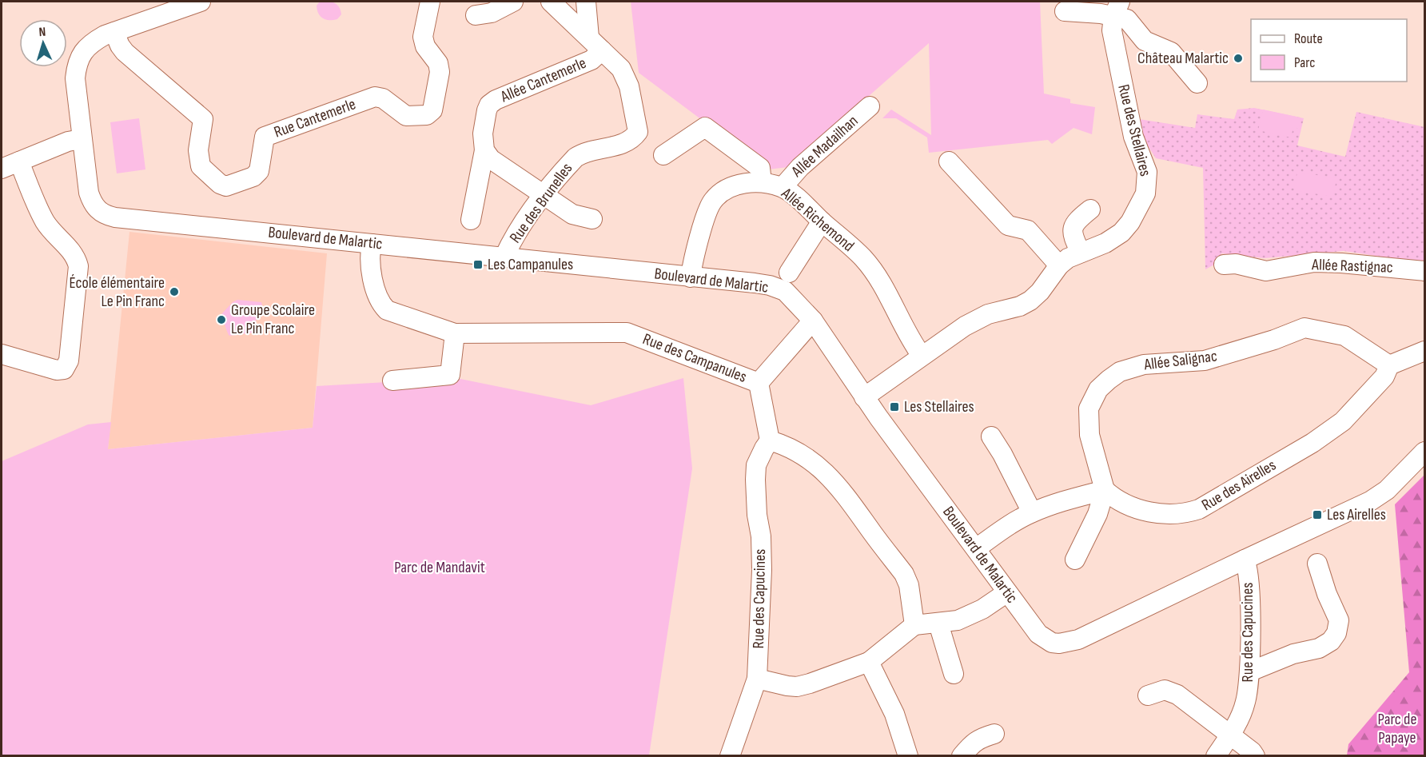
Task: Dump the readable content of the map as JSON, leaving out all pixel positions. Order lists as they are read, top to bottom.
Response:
{
  "streets": {
    "street": [
      "Allée Cantemerle",
      "Rue Cantemerle",
      "Rue des Stellaires",
      "Allée Madailhan",
      "Rue des Brunelles",
      "Allée Richemond",
      "Boulevard de Malartic",
      "Allée Rastignac",
      "Rue des Campanules",
      "Allée Salignac",
      "Rue des Airelles",
      "Rue des Capucines"
    ]
  },
  "crossings": [
    ["Allée Cantemerle", "Rue des Brunelles"],
    ["Rue Cantemerle", "Boulevard de Malartic"],
    ["Rue des Stellaires", "Allée Richemond"],
    ["Rue des Stellaires", "Boulevard de Malartic"],
    ["Allée Madailhan", "Allée Richemond"],
    ["Rue des Brunelles", "Boulevard de Malartic"],
    ["Allée Richemond", "Boulevard de Malartic"],
    ["Boulevard de Malartic", "Rue des Campanules"],
    ["Boulevard de Malartic", "Rue des Capucines"],
    ["Rue des Campanules", "Rue des Capucines"],
    ["Allée Salignac", "Rue des Airelles"]
  ],
  "parks": ["Parc de Mandavit", "Parc de Papaye"],
  "places": {
    "other": ["Château Malartic", "École élémentaire Le Pin Franc", "Groupe Scolaire Le Pin Franc"],
    "transit": ["Les Campanules", "Les Stellaires", "Les Airelles"]
  },
  "legend": ["Route", "Parc"],
  "north": "top"
}
